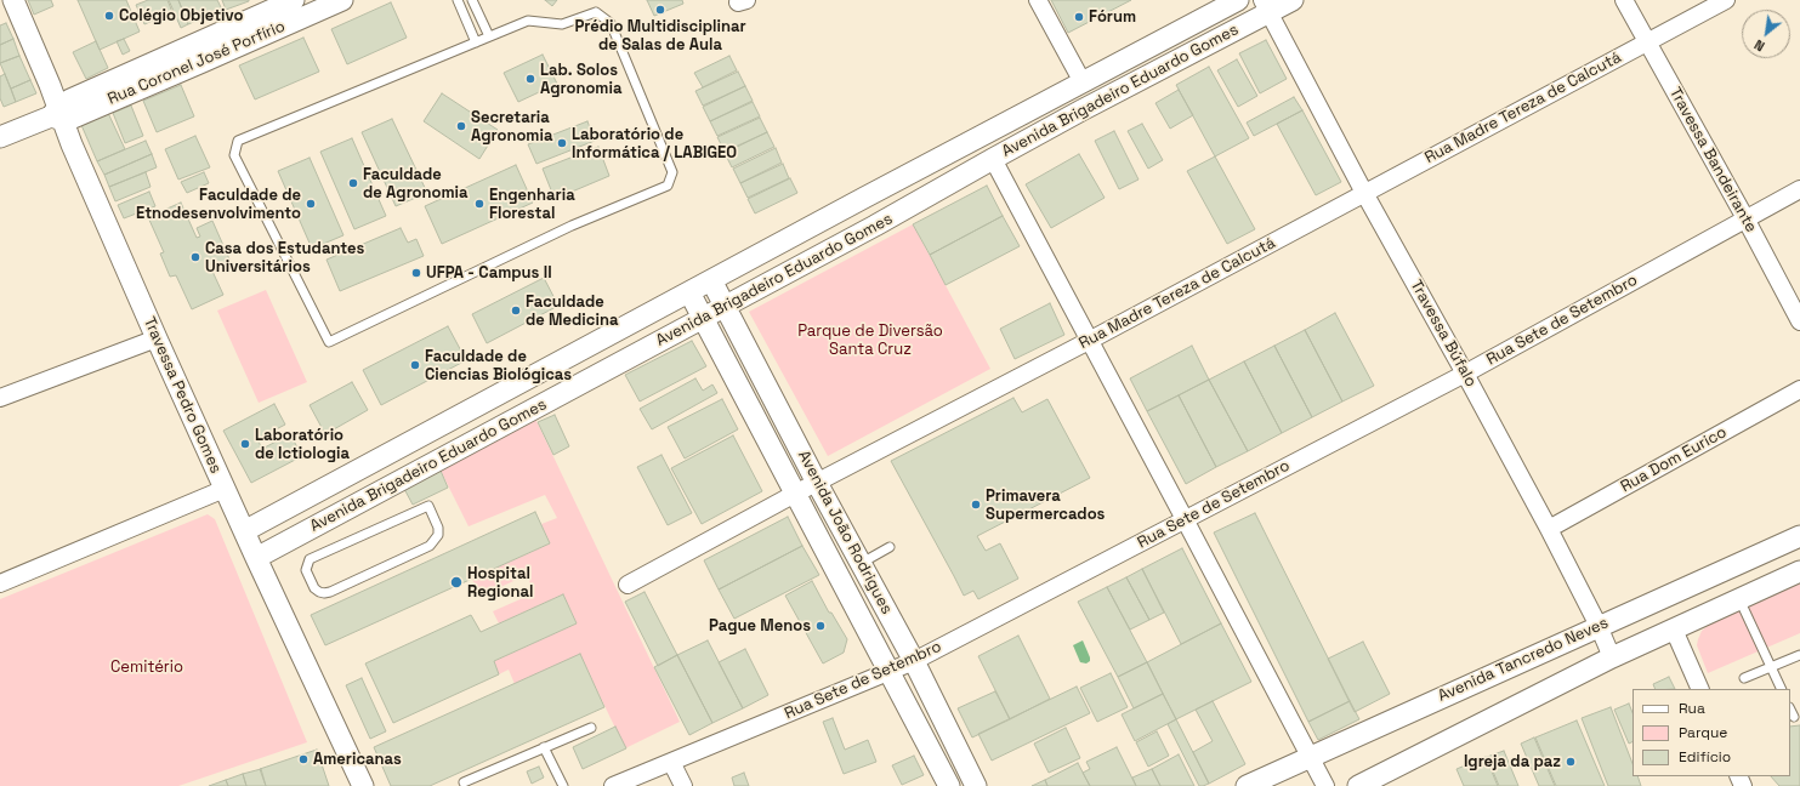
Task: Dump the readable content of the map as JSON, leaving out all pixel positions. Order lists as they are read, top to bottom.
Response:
{
  "streets": {
    "street": [
      "Rua Coronel José Porfírio",
      "Avenida Brigadeiro Eduardo Gomes",
      "Rua Madre Tereza de Calcutá",
      "Travessa Bandeirante",
      "Rua Sete de Setembro",
      "Travessa Búfalo",
      "Travessa Pedro Gomes",
      "Rua Dom Eurico",
      "Avenida João Rodrigues",
      "Avenida Tancredo Neves"
    ]
  },
  "crossings": [
    ["Rua Coronel José Porfírio", "Travessa Pedro Gomes"],
    ["Avenida Brigadeiro Eduardo Gomes", "Travessa Búfalo"],
    ["Avenida Brigadeiro Eduardo Gomes", "Travessa Pedro Gomes"],
    ["Avenida Brigadeiro Eduardo Gomes", "Avenida João Rodrigues"],
    ["Rua Madre Tereza de Calcutá", "Travessa Bandeirante"],
    ["Rua Madre Tereza de Calcutá", "Travessa Búfalo"],
    ["Rua Madre Tereza de Calcutá", "Avenida João Rodrigues"],
    ["Travessa Bandeirante", "Rua Sete de Setembro"],
    ["Rua Sete de Setembro", "Travessa Búfalo"],
    ["Rua Sete de Setembro", "Avenida João Rodrigues"],
    ["Travessa Búfalo", "Rua Dom Eurico"],
    ["Travessa Búfalo", "Avenida Tancredo Neves"]
  ],
  "parks": ["Parque de Diversão Santa Cruz", "Cemitério"],
  "places": [
    "Prédio Multidisciplinar de Salas de Aula",
    "Colégio Objetivo",
    "Fórum",
    "Lab. Solos Agronomia",
    "Secretaria Agronomia",
    "Laboratório de Informática / LABIGEO",
    "Faculdade de Agronomia",
    "Faculdade de Etnodesenvolvimento",
    "Engenharia Florestal",
    "Casa dos Estudantes Universitários",
    "UFPA - Campus II",
    "Faculdade de Medicina",
    "Faculdade de Ciencias Biológicas",
    "Laboratório de Ictiologia",
    "Primavera Supermercados",
    "Hospital Regional",
    "Pague Menos",
    "Americanas",
    "Igreja da paz"
  ],
  "legend": ["Rua", "Parque", "Edifício"],
  "north": "bottom left"
}
